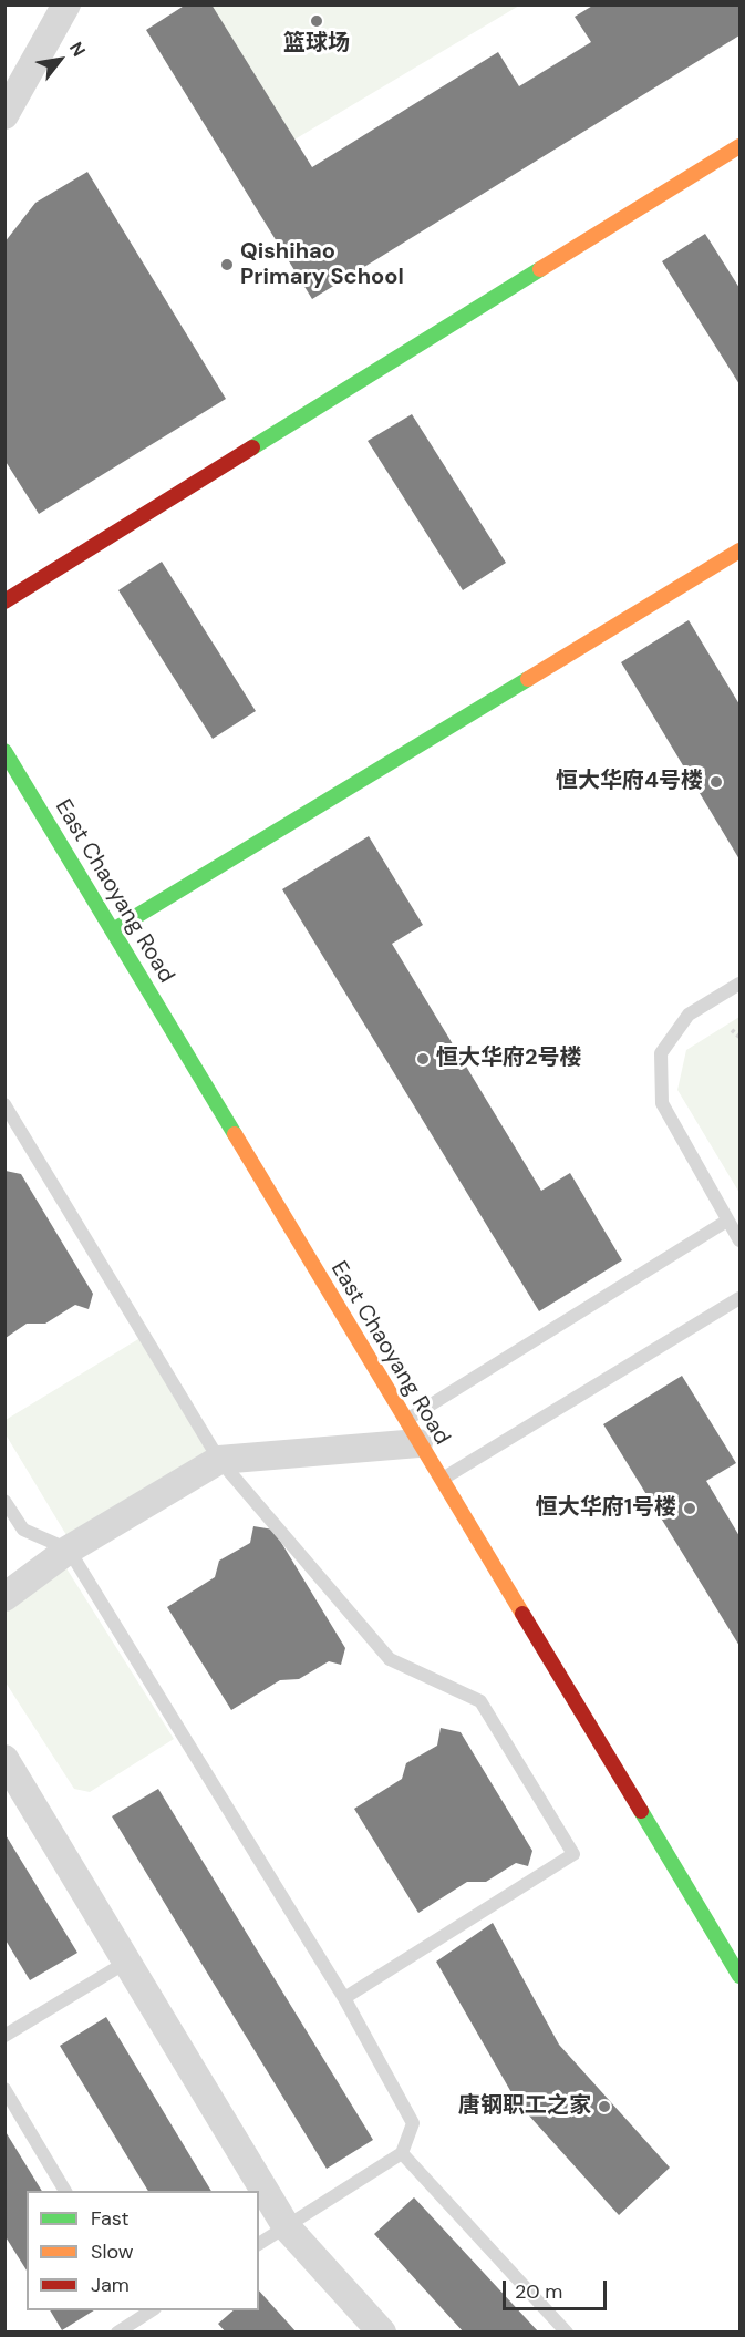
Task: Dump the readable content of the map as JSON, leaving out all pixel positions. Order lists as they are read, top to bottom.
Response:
{
  "streets": {
    "street": ["East Chaoyang Road"]
  },
  "places": [
    "篮球场",
    "Qishihao Primary School",
    "恒大华府4号楼",
    "恒大华府2号楼",
    "恒大华府1号楼",
    "唐钢职工之家"
  ],
  "legend": ["Fast", "Slow", "Jam"],
  "scale_bar": "20 m",
  "north": "top right"
}
